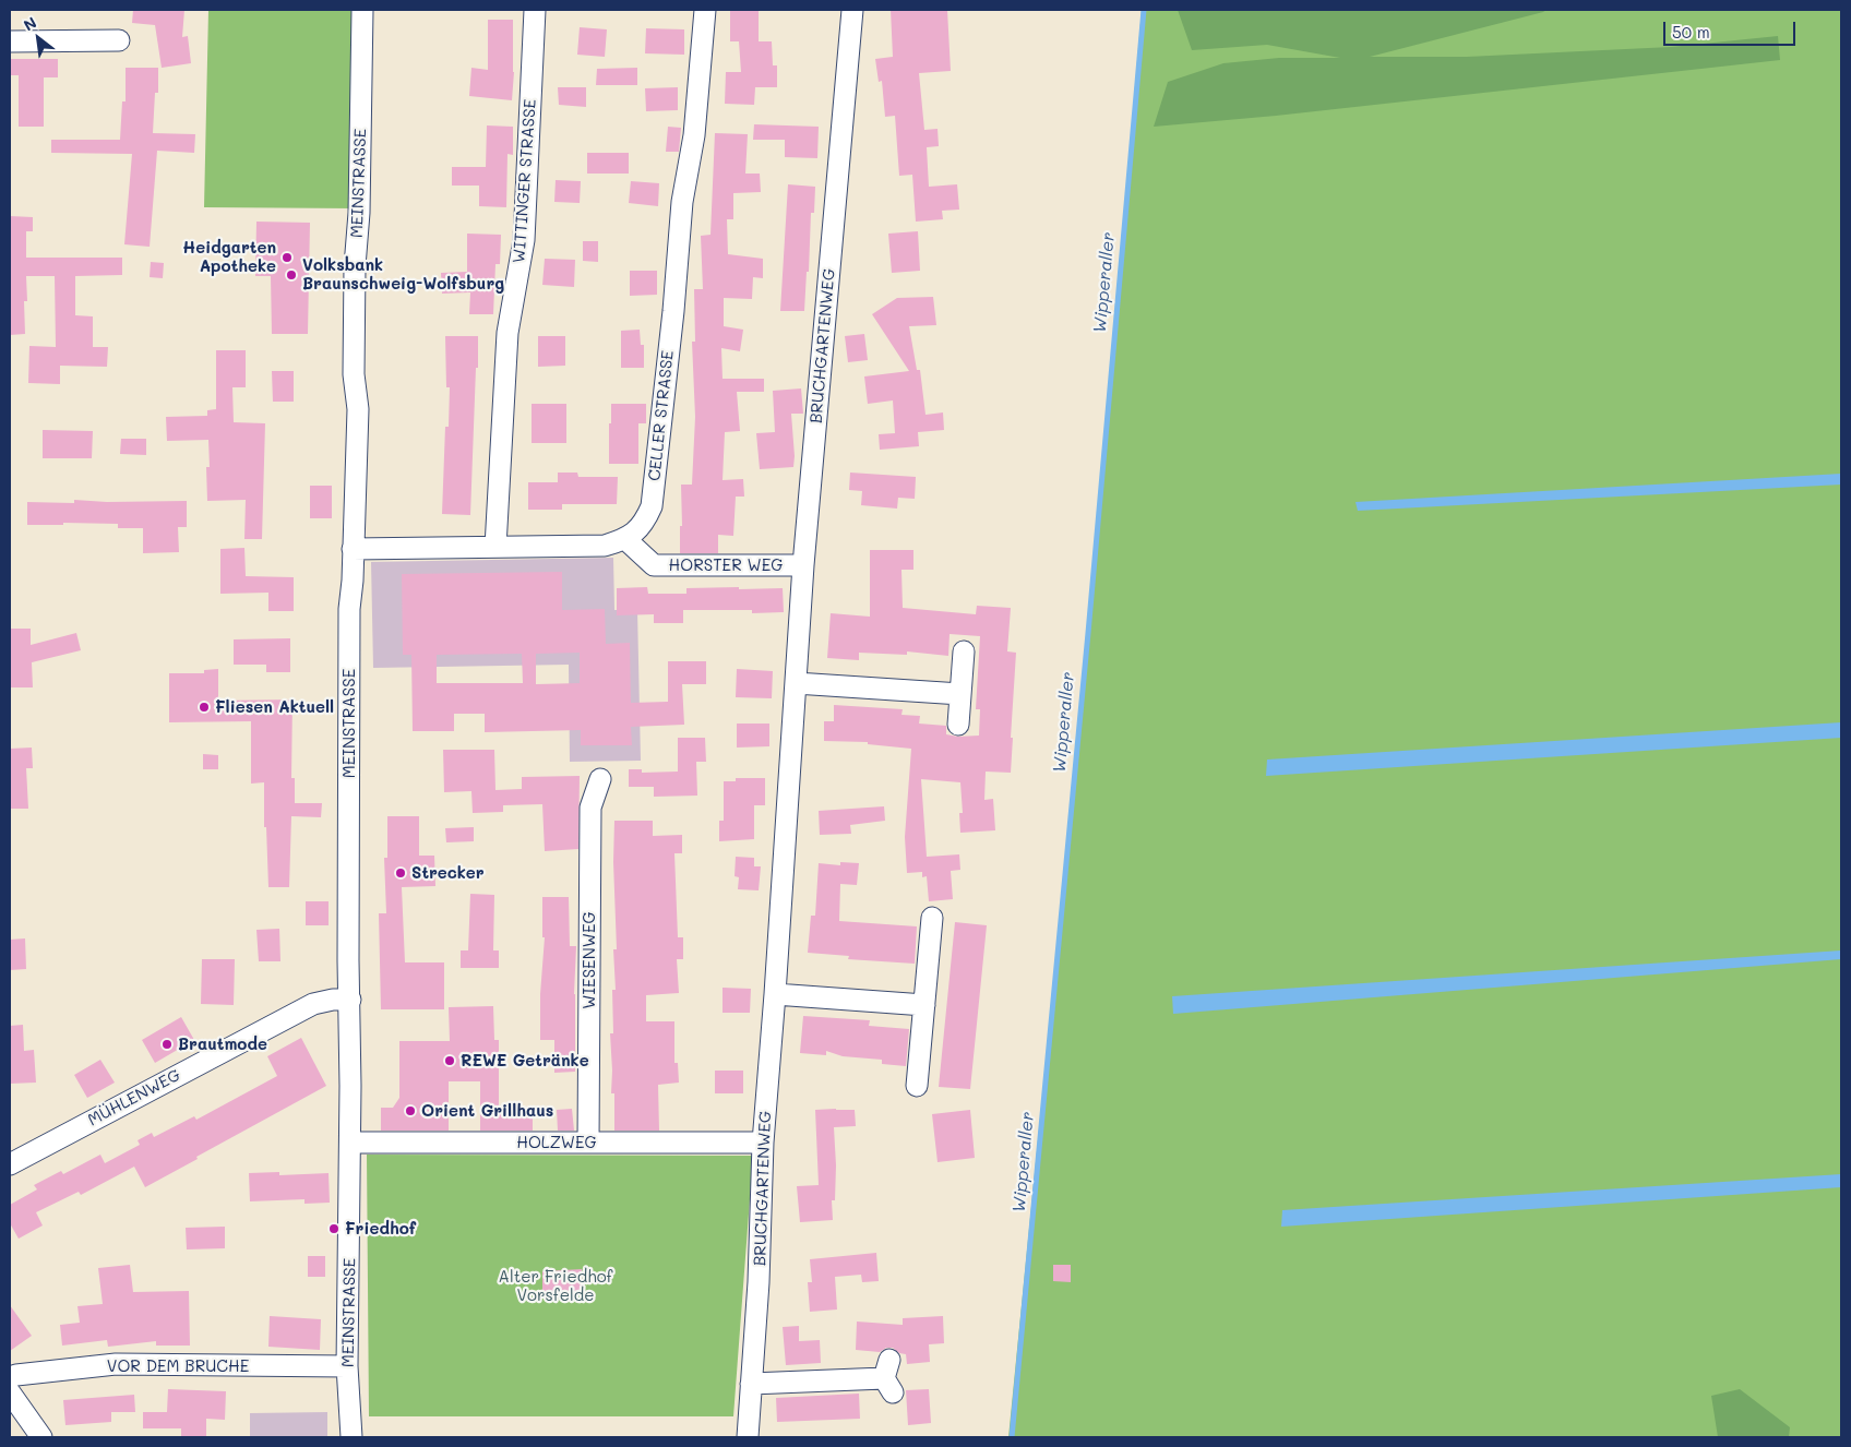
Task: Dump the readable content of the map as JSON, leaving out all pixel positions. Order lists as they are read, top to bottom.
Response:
{
  "streets": {
    "street": [
      "WITTINGER STRASSE",
      "MEINSTRASSE",
      "BRUCHGARTENWEG",
      "CELLER STRASSE",
      "HORSTER WEG",
      "WIESENWEG",
      "MÜHLENWEG",
      "HOLZWEG",
      "VOR DEM BRUCHE"
    ]
  },
  "crossings": [
    ["WITTINGER STRASSE", "CELLER STRASSE"],
    ["MEINSTRASSE", "CELLER STRASSE"],
    ["MEINSTRASSE", "MÜHLENWEG"],
    ["MEINSTRASSE", "HOLZWEG"],
    ["MEINSTRASSE", "VOR DEM BRUCHE"],
    ["BRUCHGARTENWEG", "HORSTER WEG"],
    ["BRUCHGARTENWEG", "HOLZWEG"],
    ["CELLER STRASSE", "HORSTER WEG"],
    ["WIESENWEG", "HOLZWEG"]
  ],
  "water": ["Wipperaller"],
  "parks": ["Alter Friedhof Vorsfelde"],
  "places": [
    "Heidgarten Apotheke",
    "Volksbank Braunschweig-Wolfsburg",
    "Fliesen Aktuell",
    "Strecker",
    "Brautmode",
    "REWE Getränke",
    "Orient Grillhaus",
    "Friedhof"
  ],
  "scale_bar": "50 m",
  "north": "top left"
}
